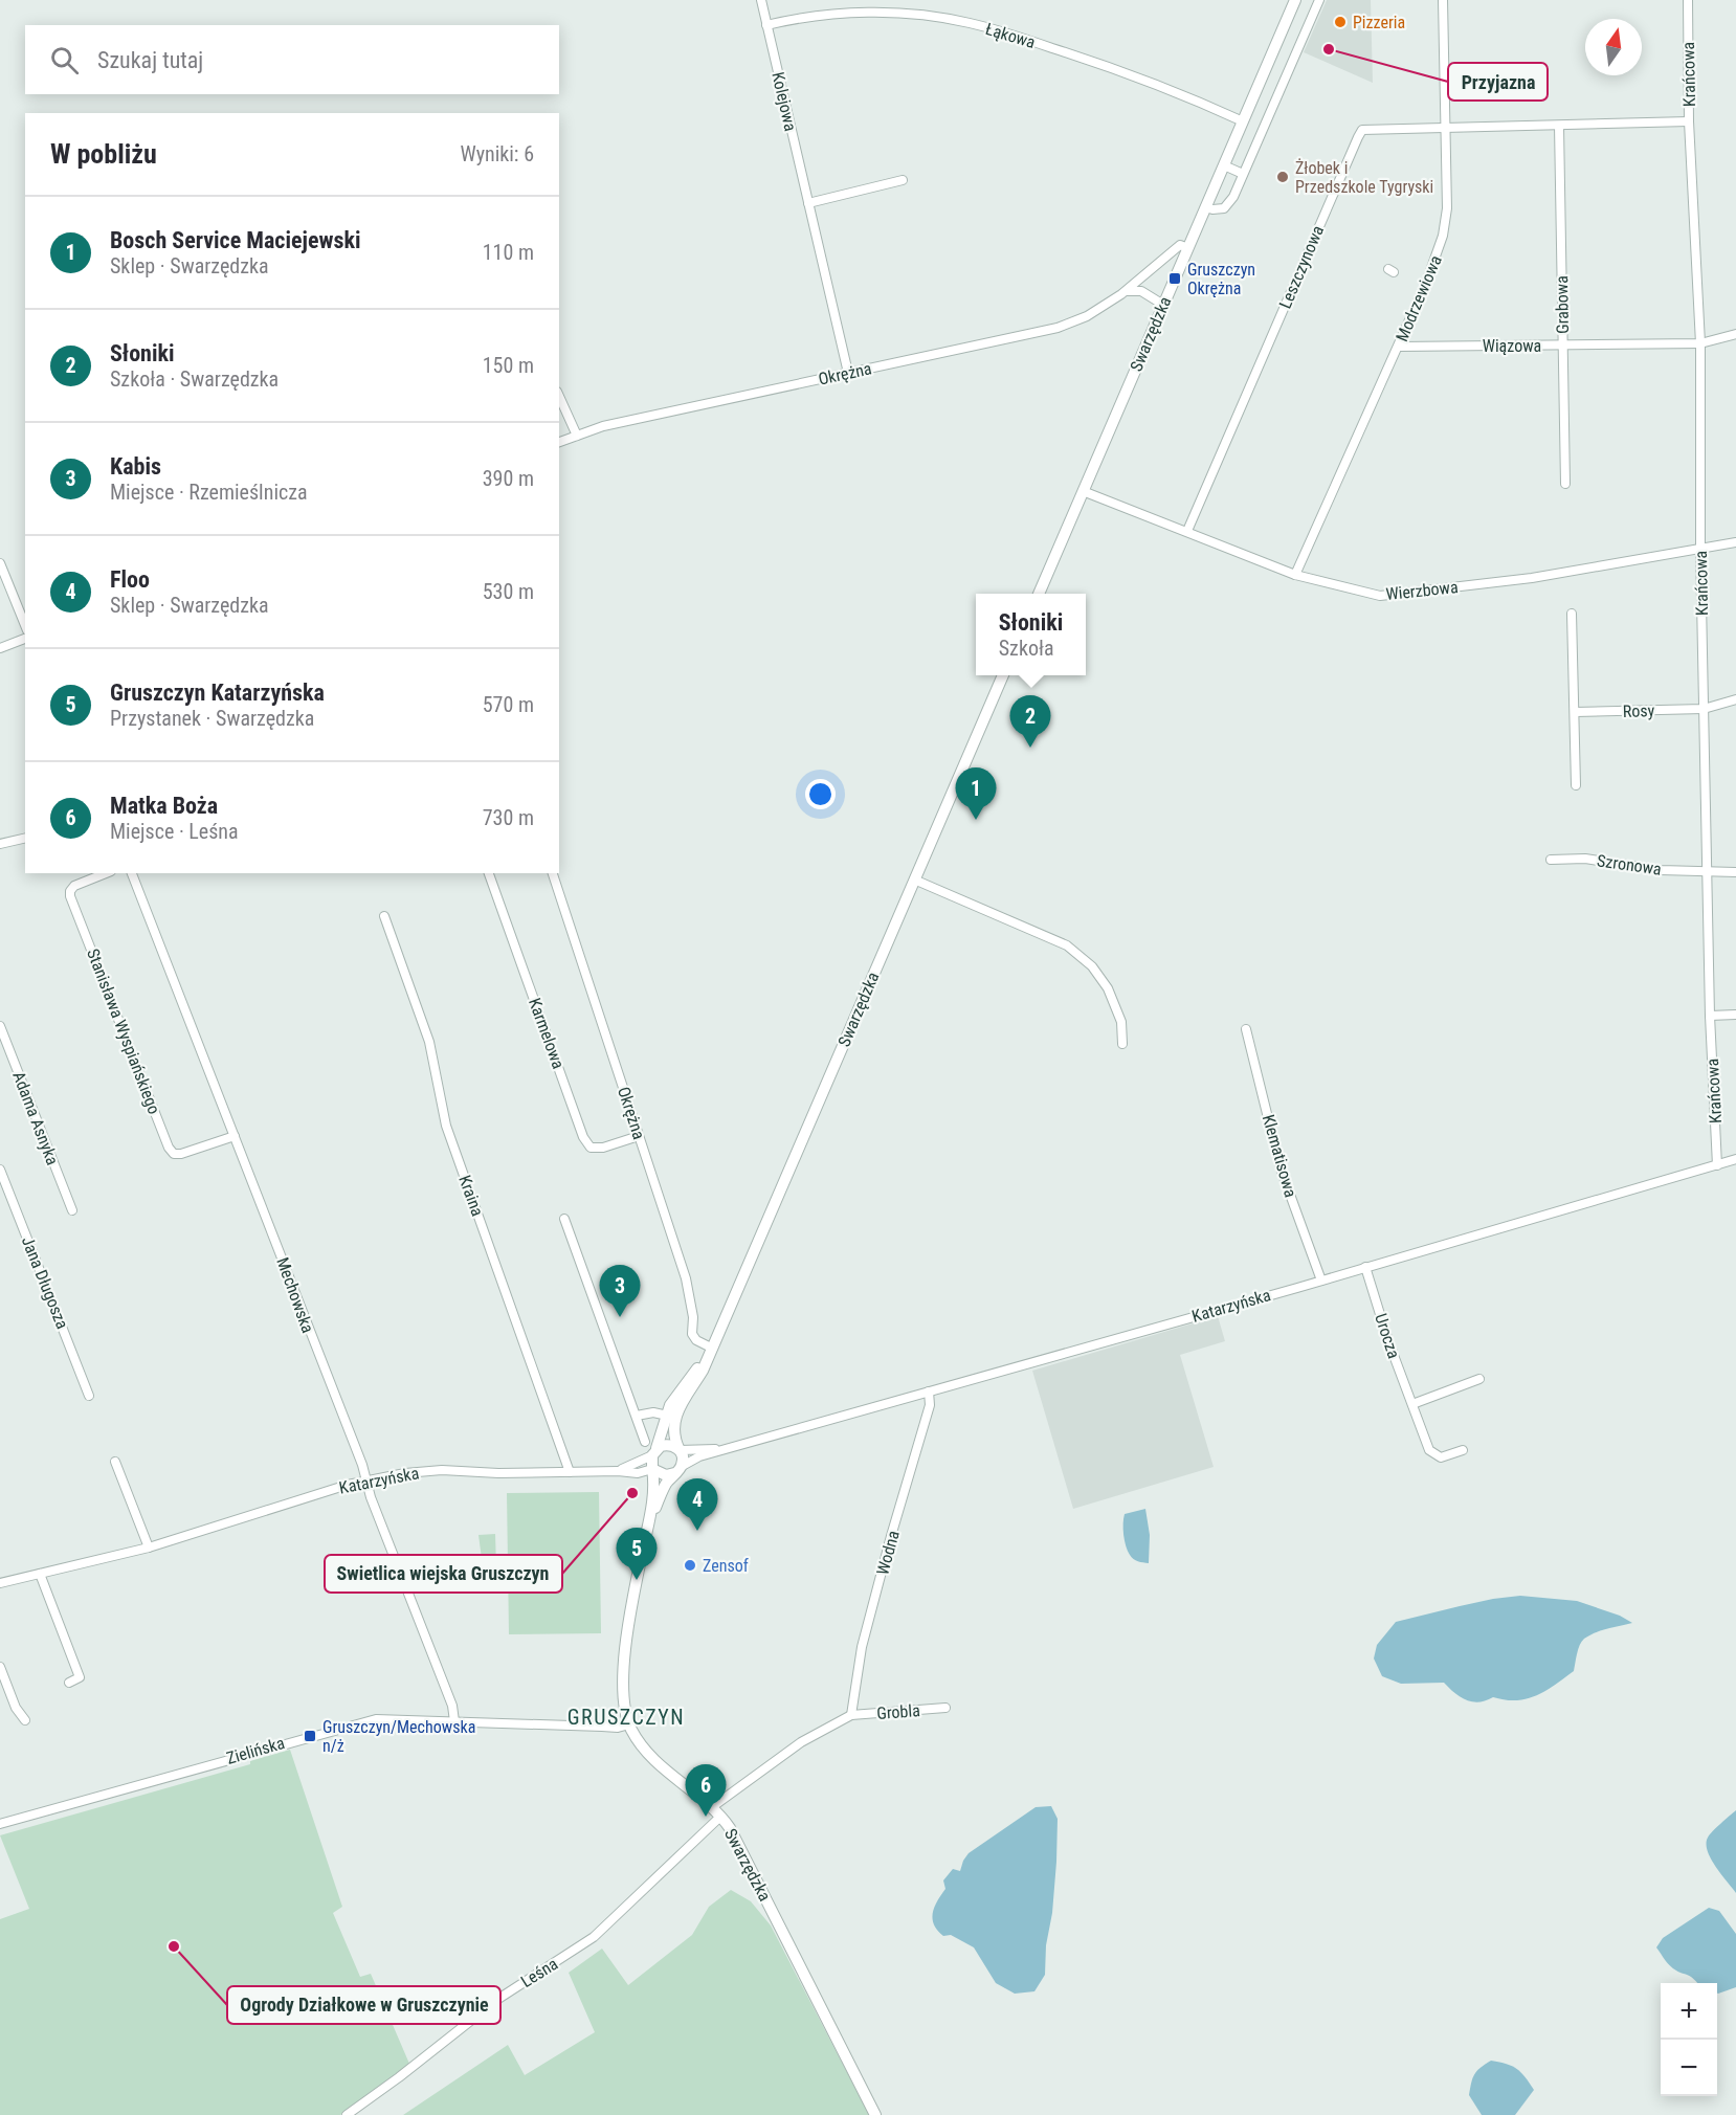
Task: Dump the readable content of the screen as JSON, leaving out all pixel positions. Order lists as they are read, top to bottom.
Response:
{
  "streets": {
    "street": [
      "Łąkowa",
      "Krańcowa",
      "Kolejowa",
      "Leszczynowa",
      "Modrzewiowa",
      "Grabowa",
      "Swarzędzka",
      "Wiązowa",
      "Okrężna",
      "Wierzbowa",
      "Rosy",
      "Szronowa",
      "Stanisława Wyspiańskiego",
      "Karmelowa",
      "Adama Asnyka",
      "Klematisowa",
      "Kraina",
      "Jana Długosza",
      "Mechowska",
      "Katarzyńska",
      "Urocza",
      "Wodna",
      "Grobla",
      "Zielińska",
      "Leśna"
    ]
  },
  "crossings": [
    ["Łąkowa", "Kolejowa"],
    ["Łąkowa", "Swarzędzka"],
    ["Krańcowa", "Leszczynowa"],
    ["Krańcowa", "Wiązowa"],
    ["Krańcowa", "Wierzbowa"],
    ["Krańcowa", "Rosy"],
    ["Krańcowa", "Szronowa"],
    ["Krańcowa", "Katarzyńska"],
    ["Kolejowa", "Okrężna"],
    ["Leszczynowa", "Modrzewiowa"],
    ["Leszczynowa", "Grabowa"],
    ["Leszczynowa", "Wierzbowa"],
    ["Modrzewiowa", "Wiązowa"],
    ["Modrzewiowa", "Wierzbowa"],
    ["Grabowa", "Wiązowa"],
    ["Swarzędzka", "Okrężna"],
    ["Swarzędzka", "Wierzbowa"],
    ["Swarzędzka", "Katarzyńska"],
    ["Swarzędzka", "Zielińska"],
    ["Swarzędzka", "Leśna"],
    ["Okrężna", "Karmelowa"],
    ["Stanisława Wyspiańskiego", "Mechowska"],
    ["Klematisowa", "Katarzyńska"],
    ["Kraina", "Katarzyńska"],
    ["Mechowska", "Katarzyńska"],
    ["Mechowska", "Zielińska"],
    ["Katarzyńska", "Urocza"],
    ["Katarzyńska", "Wodna"],
    ["Wodna", "Grobla"]
  ],
  "districts": ["GRUSZCZYN"],
  "places": {
    "other": [
      "Pizzeria",
      "Przyjazna",
      "Żłobek i Przedszkole Tygryski",
      "Swietlica wiejska Gruszczyn",
      "Zensof",
      "Ogrody Działkowe w Gruszczynie"
    ],
    "transit": ["Gruszczyn Okrężna", "Gruszczyn/Mechowska n/ż"]
  },
  "north": "top",
  "page": {
    "search": "Szukaj tutaj",
    "heading": ["W pobliżu", "Wyniki: 6"],
    "list": [
      {
        "mark": "1",
        "name": "Bosch Service Maciejewski",
        "note": "Sklep · Swarzędzka",
        "value": "110 m"
      },
      {
        "mark": "2",
        "name": "Słoniki",
        "note": "Szkoła · Swarzędzka",
        "value": "150 m"
      },
      {
        "mark": "3",
        "name": "Kabis",
        "note": "Miejsce · Rzemieślnicza",
        "value": "390 m"
      },
      {
        "mark": "4",
        "name": "Floo",
        "note": "Sklep · Swarzędzka",
        "value": "530 m"
      },
      {
        "mark": "5",
        "name": "Gruszczyn Katarzyńska",
        "note": "Przystanek · Swarzędzka",
        "value": "570 m"
      },
      {
        "mark": "6",
        "name": "Matka Boża",
        "note": "Miejsce · Leśna",
        "value": "730 m"
      }
    ],
    "popup": ["Słoniki", "Szkoła"],
    "pins": [
      "2",
      "1",
      "3",
      "4",
      "5",
      "6"
    ],
    "map_buttons": ["+", "−"]
  }
}
